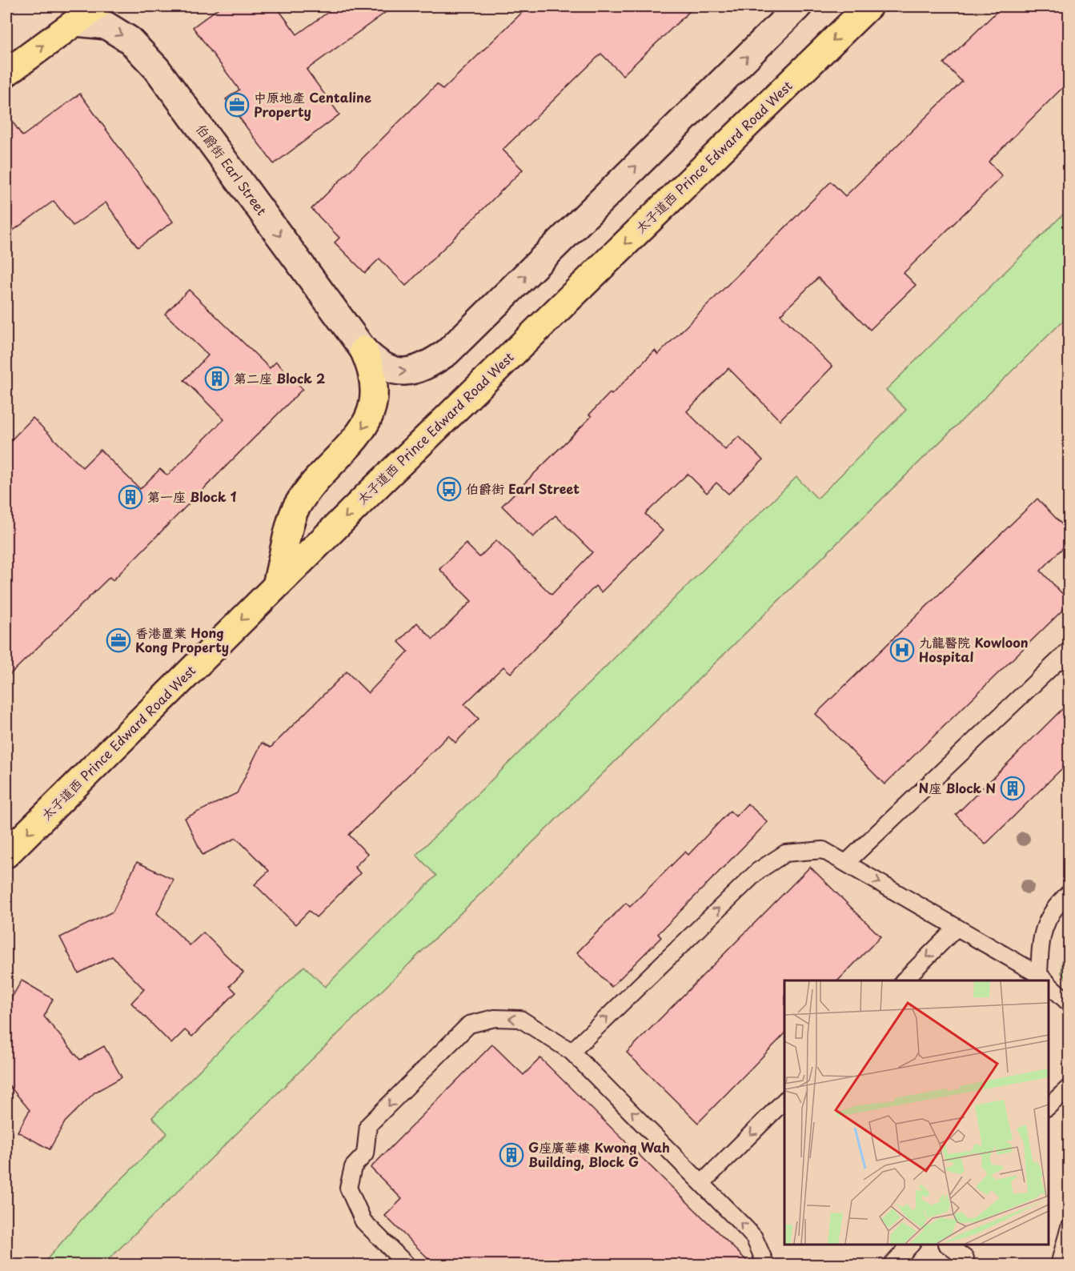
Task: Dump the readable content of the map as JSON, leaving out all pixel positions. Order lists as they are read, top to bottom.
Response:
{
  "streets": {
    "main road": ["太子道西 Prince Edward Road West"],
    "street": ["伯爵街 Earl Street"]
  },
  "one_way": ["太子道西 Prince Edward Road West", "伯爵街 Earl Street"],
  "places": {
    "office": ["中原地產 Centaline Property", "香港置業 Hong Kong Property"],
    "building": [
      "第二座 Block 2",
      "第一座 Block 1",
      "N座 Block N",
      "G座廣華樓 Kwong Wah Building, Block G"
    ],
    "bus stop": ["伯爵街 Earl Street"],
    "hospital": ["九龍醫院 Kowloon Hospital"]
  }
}
